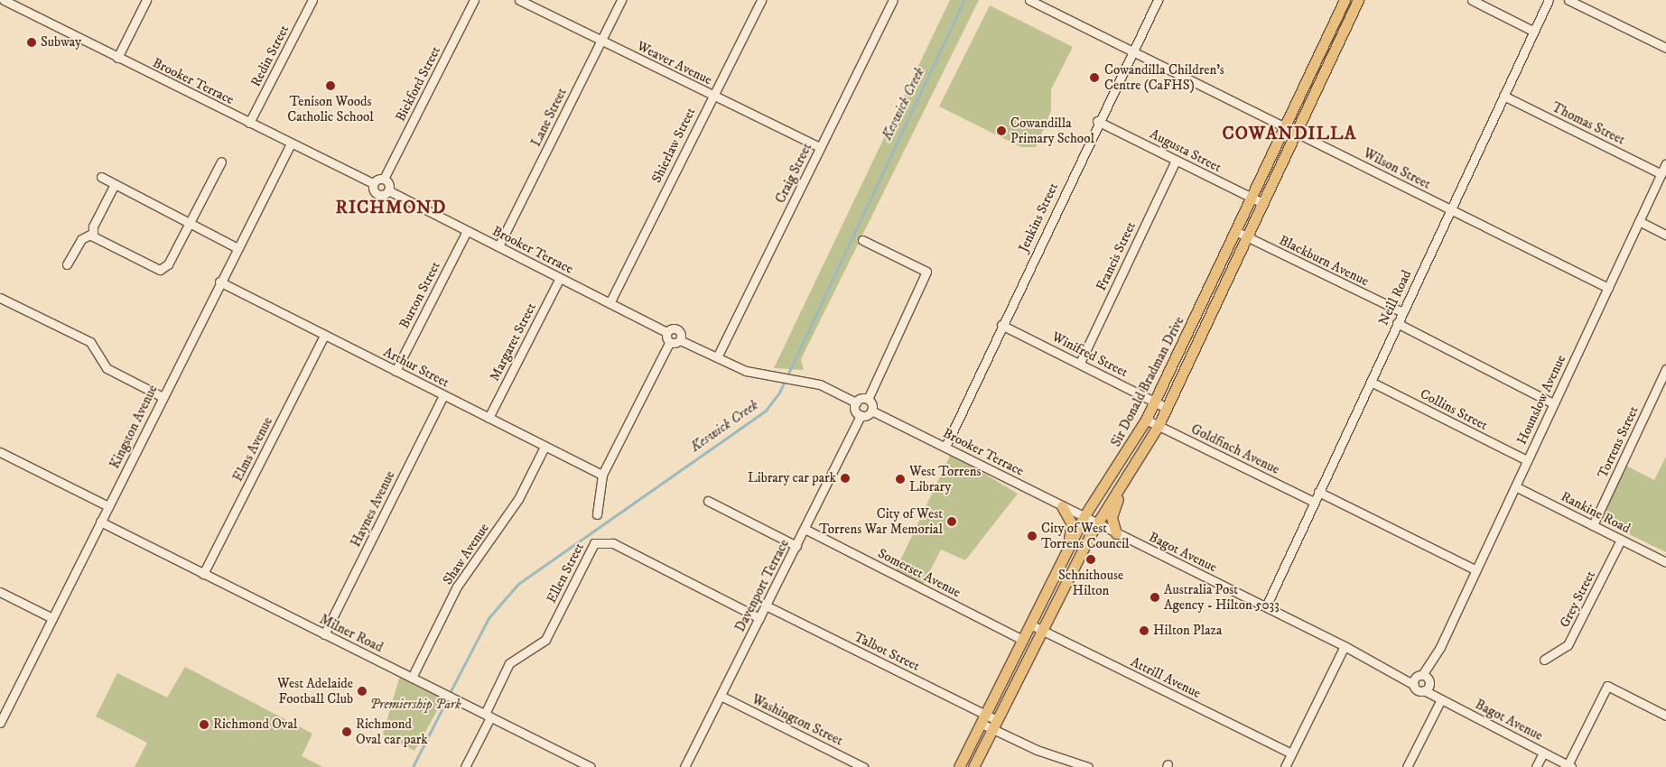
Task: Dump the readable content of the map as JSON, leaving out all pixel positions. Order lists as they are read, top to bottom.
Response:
{
  "streets": {
    "main road": ["Sir Donald Bradman Drive"],
    "street": [
      "Redin Street",
      "Weaver Avenue",
      "Brooker Terrace",
      "Bickford Street",
      "Lane Street",
      "Thomas Street",
      "Shierlaw Street",
      "Augusta Street",
      "Wilson Street",
      "Craig Street",
      "Jenkins Street",
      "Francis Street",
      "Blackburn Avenue",
      "Burton Street",
      "Neill Road",
      "Margaret Street",
      "Winifred Street",
      "Arthur Street",
      "Hounslow Avenue",
      "Collins Street",
      "Kingston Avenue",
      "Torrens Street",
      "Elms Avenue",
      "Goldfinch Avenue",
      "Haynes Avenue",
      "Rankine Road",
      "Bagot Avenue",
      "Shaw Avenue",
      "Ellen Street",
      "Somerset Avenue",
      "Davenport Terrace",
      "Grey Street",
      "Milner Road",
      "Talbot Street",
      "Attrill Avenue",
      "Washington Street"
    ]
  },
  "crossings": [
    ["Redin Street", "Brooker Terrace"],
    ["Weaver Avenue", "Lane Street"],
    ["Weaver Avenue", "Shierlaw Street"],
    ["Weaver Avenue", "Craig Street"],
    ["Brooker Terrace", "Lane Street"],
    ["Brooker Terrace", "Shierlaw Street"],
    ["Brooker Terrace", "Jenkins Street"],
    ["Brooker Terrace", "Burton Street"],
    ["Brooker Terrace", "Margaret Street"],
    ["Brooker Terrace", "Sir Donald Bradman Drive"],
    ["Brooker Terrace", "Kingston Avenue"],
    ["Brooker Terrace", "Bagot Avenue"],
    ["Thomas Street", "Neill Road"],
    ["Thomas Street", "Hounslow Avenue"],
    ["Augusta Street", "Jenkins Street"],
    ["Augusta Street", "Francis Street"],
    ["Augusta Street", "Sir Donald Bradman Drive"],
    ["Wilson Street", "Jenkins Street"],
    ["Wilson Street", "Neill Road"],
    ["Wilson Street", "Sir Donald Bradman Drive"],
    ["Wilson Street", "Hounslow Avenue"],
    ["Jenkins Street", "Winifred Street"],
    ["Francis Street", "Winifred Street"],
    ["Blackburn Avenue", "Neill Road"],
    ["Blackburn Avenue", "Sir Donald Bradman Drive"],
    ["Burton Street", "Arthur Street"],
    ["Neill Road", "Collins Street"],
    ["Neill Road", "Goldfinch Avenue"],
    ["Neill Road", "Bagot Avenue"],
    ["Margaret Street", "Arthur Street"],
    ["Winifred Street", "Sir Donald Bradman Drive"],
    ["Arthur Street", "Kingston Avenue"],
    ["Arthur Street", "Elms Avenue"],
    ["Arthur Street", "Haynes Avenue"],
    ["Arthur Street", "Shaw Avenue"],
    ["Sir Donald Bradman Drive", "Goldfinch Avenue"],
    ["Sir Donald Bradman Drive", "Bagot Avenue"],
    ["Sir Donald Bradman Drive", "Somerset Avenue"],
    ["Sir Donald Bradman Drive", "Talbot Street"],
    ["Sir Donald Bradman Drive", "Attrill Avenue"],
    ["Hounslow Avenue", "Collins Street"],
    ["Hounslow Avenue", "Rankine Road"],
    ["Hounslow Avenue", "Bagot Avenue"],
    ["Kingston Avenue", "Milner Road"],
    ["Torrens Street", "Rankine Road"],
    ["Elms Avenue", "Milner Road"],
    ["Haynes Avenue", "Milner Road"],
    ["Rankine Road", "Grey Street"],
    ["Shaw Avenue", "Milner Road"],
    ["Ellen Street", "Davenport Terrace"],
    ["Ellen Street", "Milner Road"],
    ["Somerset Avenue", "Davenport Terrace"],
    ["Davenport Terrace", "Talbot Street"],
    ["Davenport Terrace", "Washington Street"]
  ],
  "districts": ["COWANDILLA", "RICHMOND"],
  "water": ["Keswick Creek"],
  "parks": ["Premiership Park"],
  "places": [
    "Subway",
    "Cowandilla Children’s Centre (CaFHS)",
    "Tenison Woods Catholic School",
    "Cowandilla Primary School",
    "Library car park",
    "West Torrens Library",
    "City of West Torrens War Memorial",
    "City of West Torrens Council",
    "Schnithouse Hilton",
    "Australia Post Agency - Hilton 5033",
    "Hilton Plaza",
    "West Adelaide Football Club",
    "Richmond Oval",
    "Richmond Oval car park"
  ]
}
